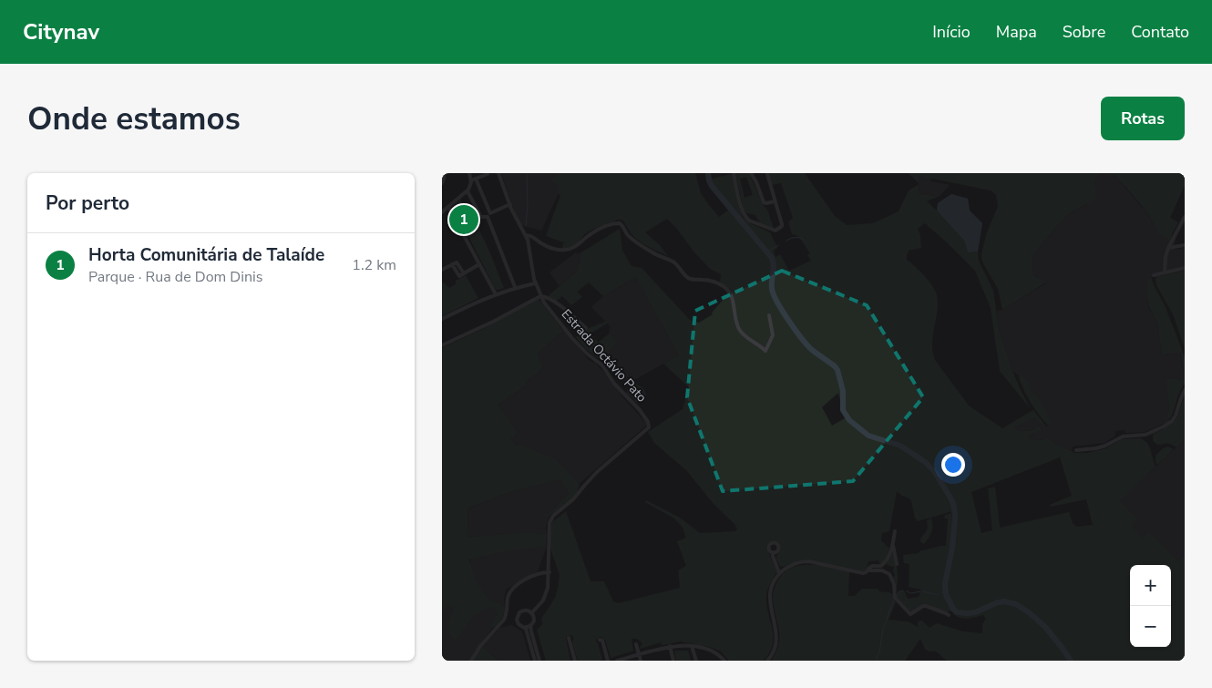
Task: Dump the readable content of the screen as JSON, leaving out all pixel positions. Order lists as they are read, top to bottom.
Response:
{
  "streets": {
    "street": ["Estrada Octávio Pato"]
  },
  "page": {
    "header": "Citynav",
    "nav": [
      "Início",
      "Mapa",
      "Sobre",
      "Contato"
    ],
    "buttons": "Rotas",
    "title": "Onde estamos",
    "heading": "Por perto",
    "pins": "1",
    "list": [
      {
        "mark": "1",
        "name": "Horta Comunitária de Talaíde",
        "note": "Parque · Rua de Dom Dinis",
        "value": "1.2 km"
      }
    ],
    "map_buttons": ["+", "−"]
  }
}
